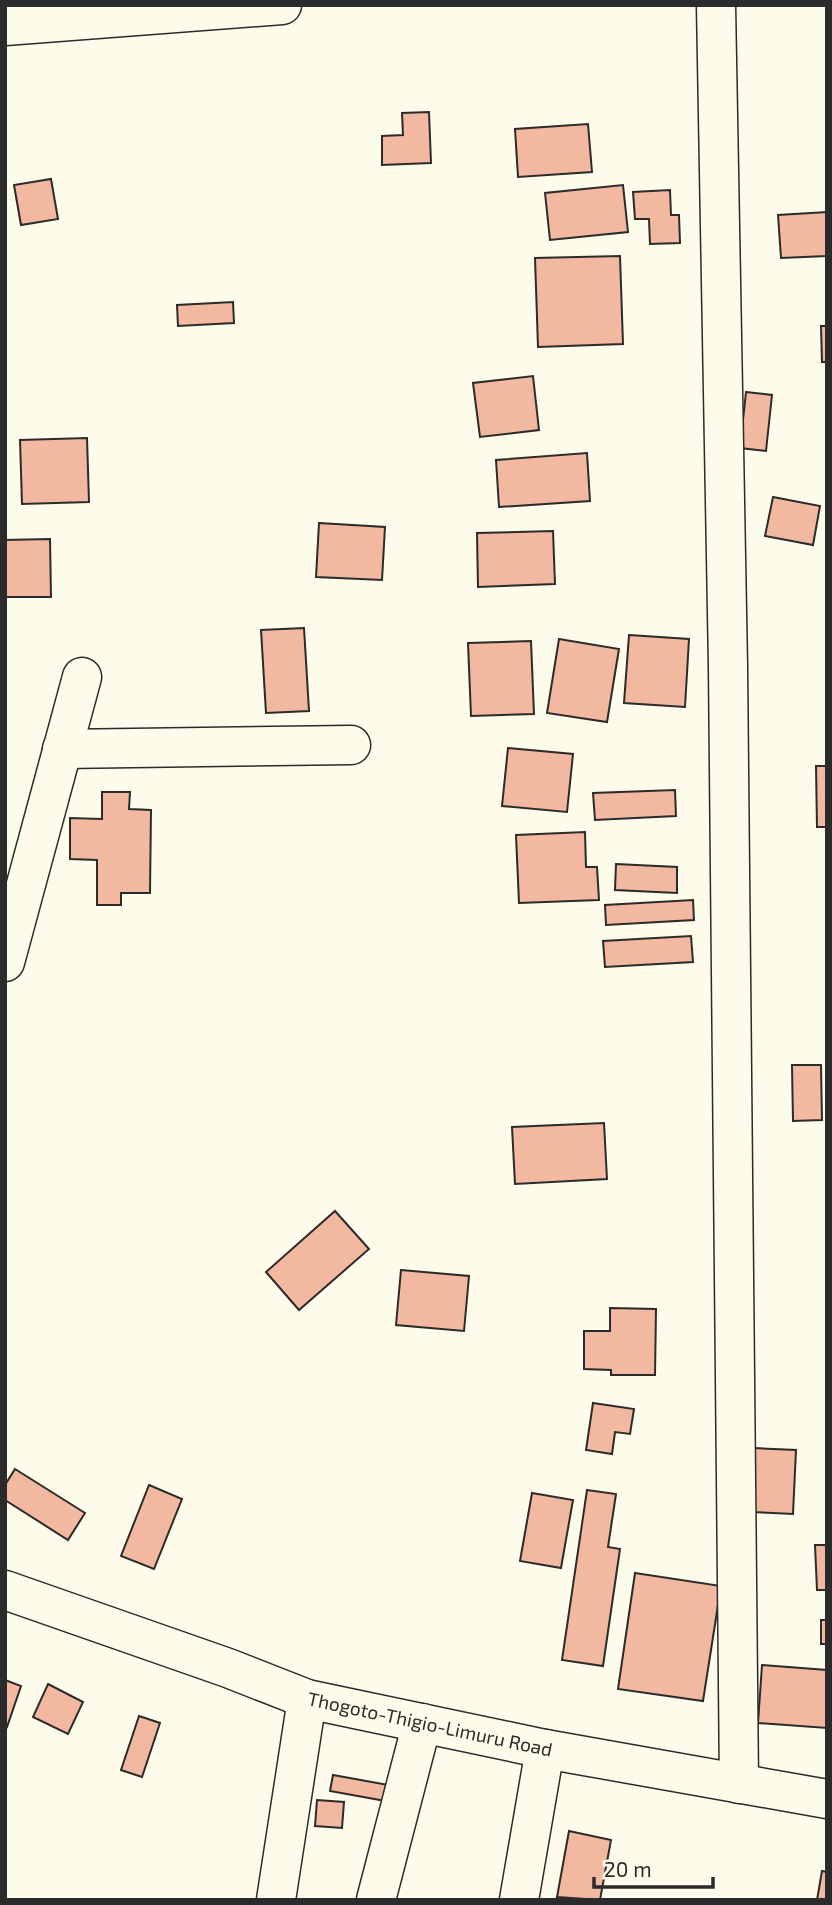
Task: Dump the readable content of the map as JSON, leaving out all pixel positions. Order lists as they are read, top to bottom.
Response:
{
  "streets": {
    "main road": ["Thogoto-Thigio-Limuru Road"]
  },
  "scale_bar": "20 m"
}
